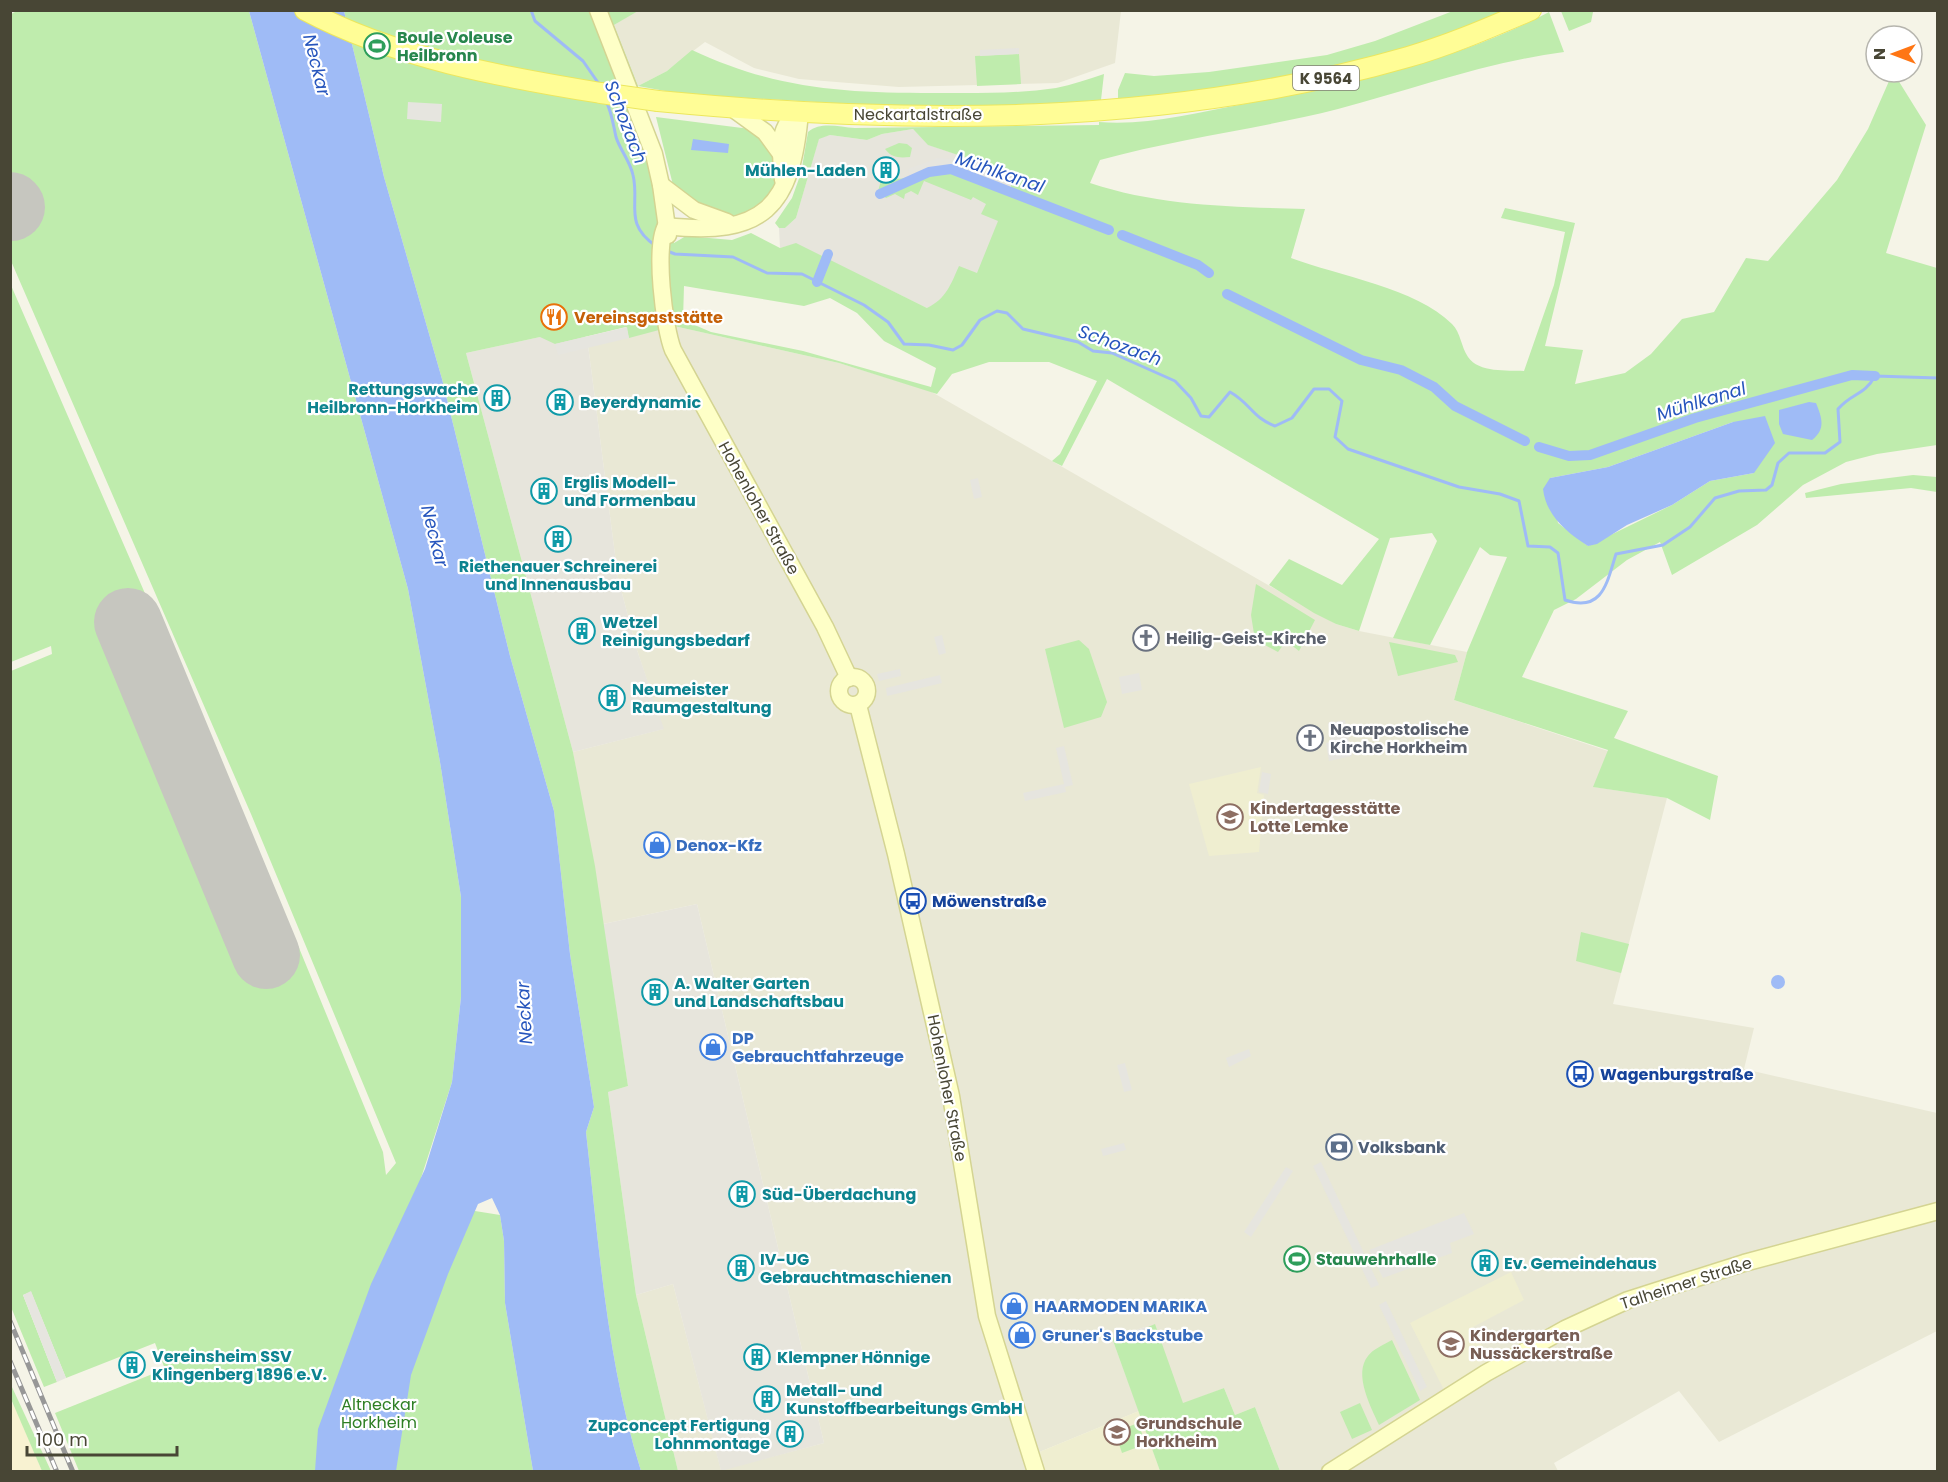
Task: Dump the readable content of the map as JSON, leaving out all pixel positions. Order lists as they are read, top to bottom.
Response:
{
  "streets": {
    "main road": ["K 9564", "Neckartalstraße"],
    "street": ["Hohenloher Straße", "Talheimer Straße"]
  },
  "water": ["Neckar", "Schozach", "Mühlkanal"],
  "parks": ["Altneckar Horkheim"],
  "places": {
    "sports": ["Boule Voleuse Heilbronn", "Stauwehrhalle"],
    "building": [
      "Mühlen-Laden",
      "Rettungswache Heilbronn-Horkheim",
      "Beyerdynamic",
      "Erglis Modell- und Formenbau",
      "Riethenauer Schreinerei und Innenausbau",
      "Wetzel Reinigungsbedarf",
      "Neumeister Raumgestaltung",
      "A. Walter Garten und Landschaftsbau",
      "Süd-Überdachung",
      "Ev. Gemeindehaus",
      "IV-UG Gebrauchtmaschienen",
      "Klempner Hönnige",
      "Vereinsheim SSV Klingenberg 1896 e.V.",
      "Metall- und Kunstoffbearbeitungs GmbH",
      "Zupconcept Fertigung Lohnmontage"
    ],
    "restaurant": ["Vereinsgaststätte"],
    "church": ["Heilig-Geist-Kirche", "Neuapostolische Kirche Horkheim"],
    "school or university": ["Kindertagesstätte Lotte Lemke", "Kindergarten Nussäckerstraße", "Grundschule Horkheim"],
    "shop": [
      "Denox-Kfz",
      "DP Gebrauchtfahrzeuge",
      "HAARMODEN MARIKA",
      "Gruner's Backstube"
    ],
    "bus stop": ["Möwenstraße", "Wagenburgstraße"],
    "bank": ["Volksbank"]
  },
  "scale_bar": "100 m",
  "north": "left"
}
